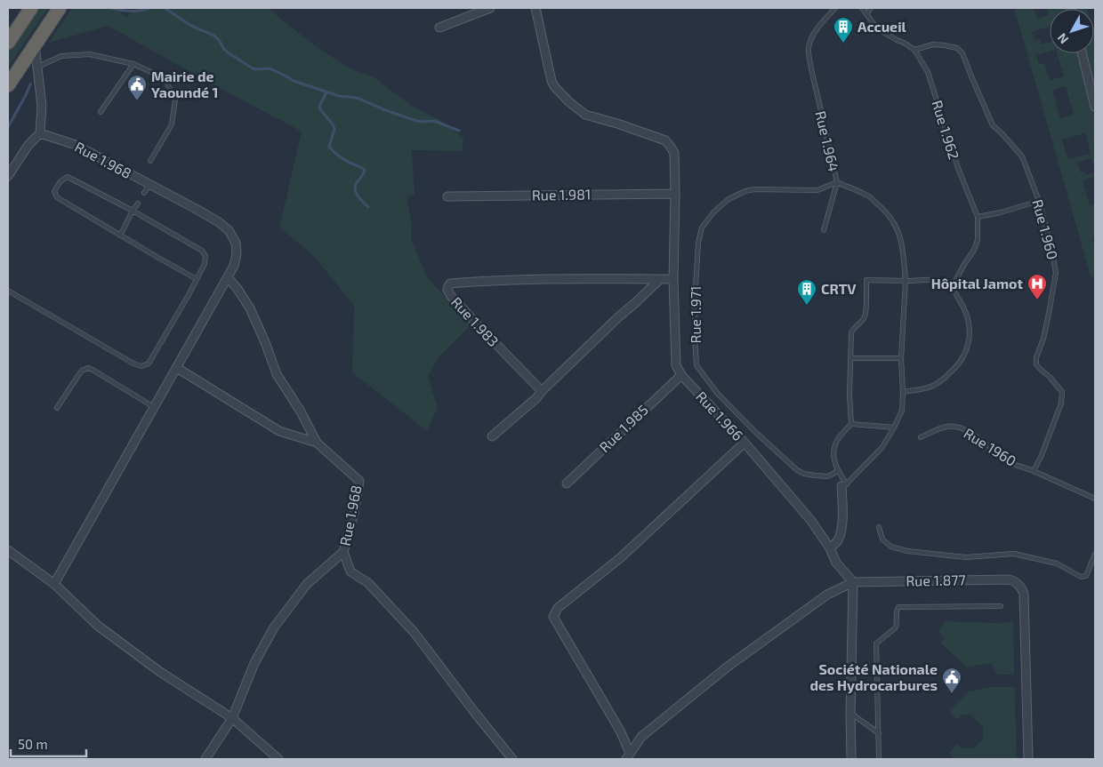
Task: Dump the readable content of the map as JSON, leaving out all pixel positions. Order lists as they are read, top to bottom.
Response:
{
  "streets": {
    "street": [
      "Rue 1.968",
      "Rue 1.981",
      "Rue 1.983",
      "Rue 1.966",
      "Rue 1.985",
      "Rue 1.877"
    ],
    "lane": [
      "Rue 1.962",
      "Rue 1.964",
      "Rue 1.960",
      "Rue 1.971",
      "Rue 1960"
    ]
  },
  "crossings": [
    ["Rue 1.962", "Rue 1.960"],
    ["Rue 1.964", "Rue 1.971"],
    ["Rue 1.981", "Rue 1.966"],
    ["Rue 1.960", "Rue 1960"],
    ["Rue 1.983", "Rue 1.966"],
    ["Rue 1.966", "Rue 1.985"],
    ["Rue 1.966", "Rue 1.877"]
  ],
  "places": {
    "building": ["Accueil", "CRTV"],
    "public building": ["Mairie de Yaoundé 1", "Société Nationale des Hydrocarbures"],
    "hospital": ["Hôpital Jamot"]
  },
  "scale_bar": "50 m",
  "north": "bottom left"
}
